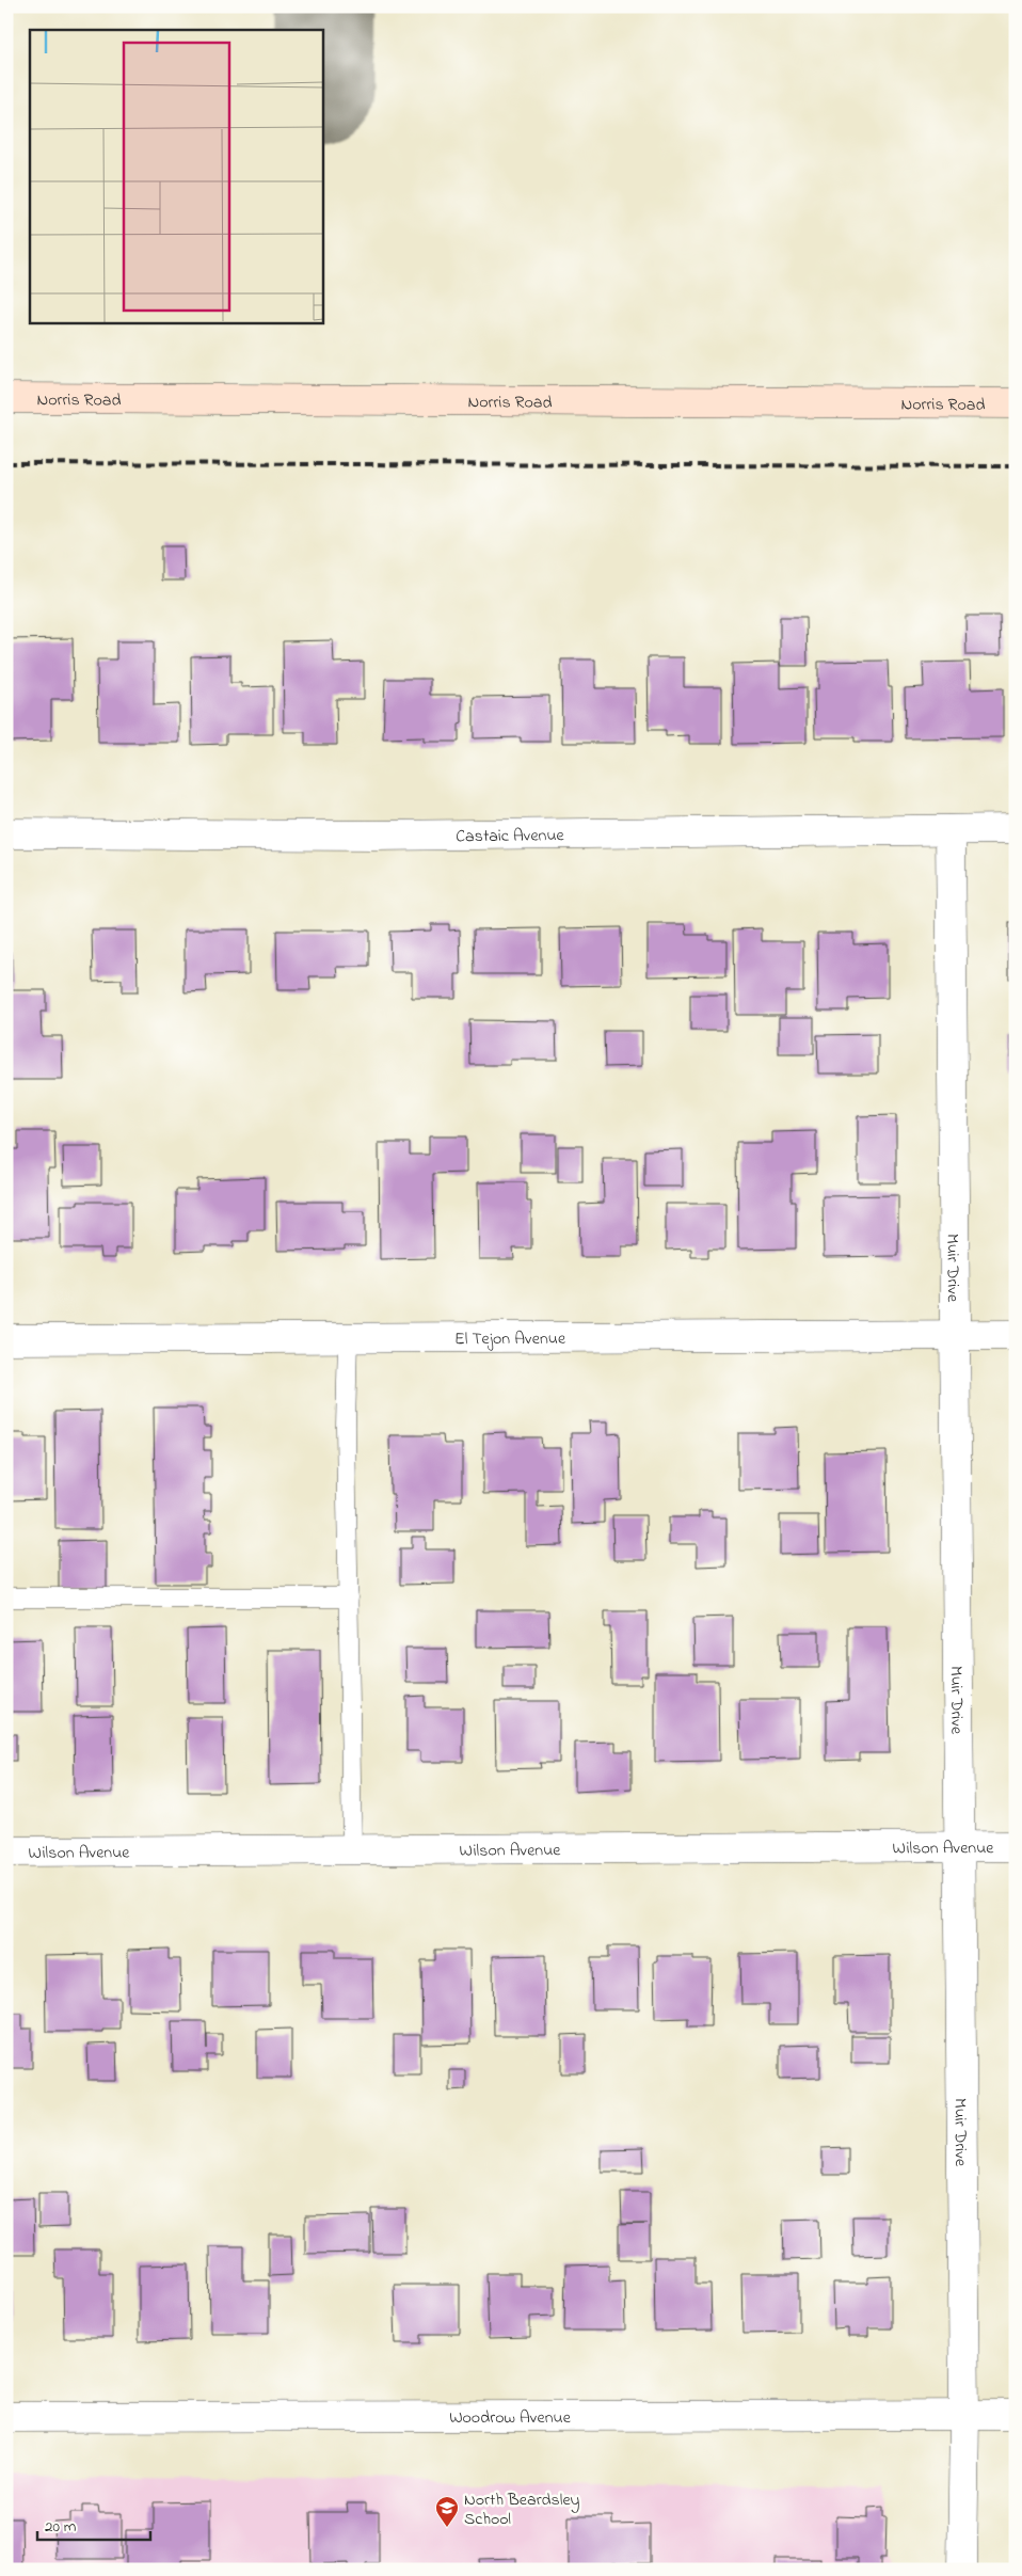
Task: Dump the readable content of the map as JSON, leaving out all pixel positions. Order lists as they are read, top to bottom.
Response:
{
  "streets": {
    "street": [
      "Norris Road",
      "Castaic Avenue",
      "Muir Drive",
      "El Tejon Avenue",
      "Wilson Avenue",
      "Woodrow Avenue"
    ]
  },
  "crossings": [
    ["Castaic Avenue", "Muir Drive"],
    ["Muir Drive", "El Tejon Avenue"],
    ["Muir Drive", "Wilson Avenue"],
    ["Muir Drive", "Woodrow Avenue"]
  ],
  "places": {
    "school or university": ["North Beardsley School"]
  },
  "scale_bar": "20 m"
}
